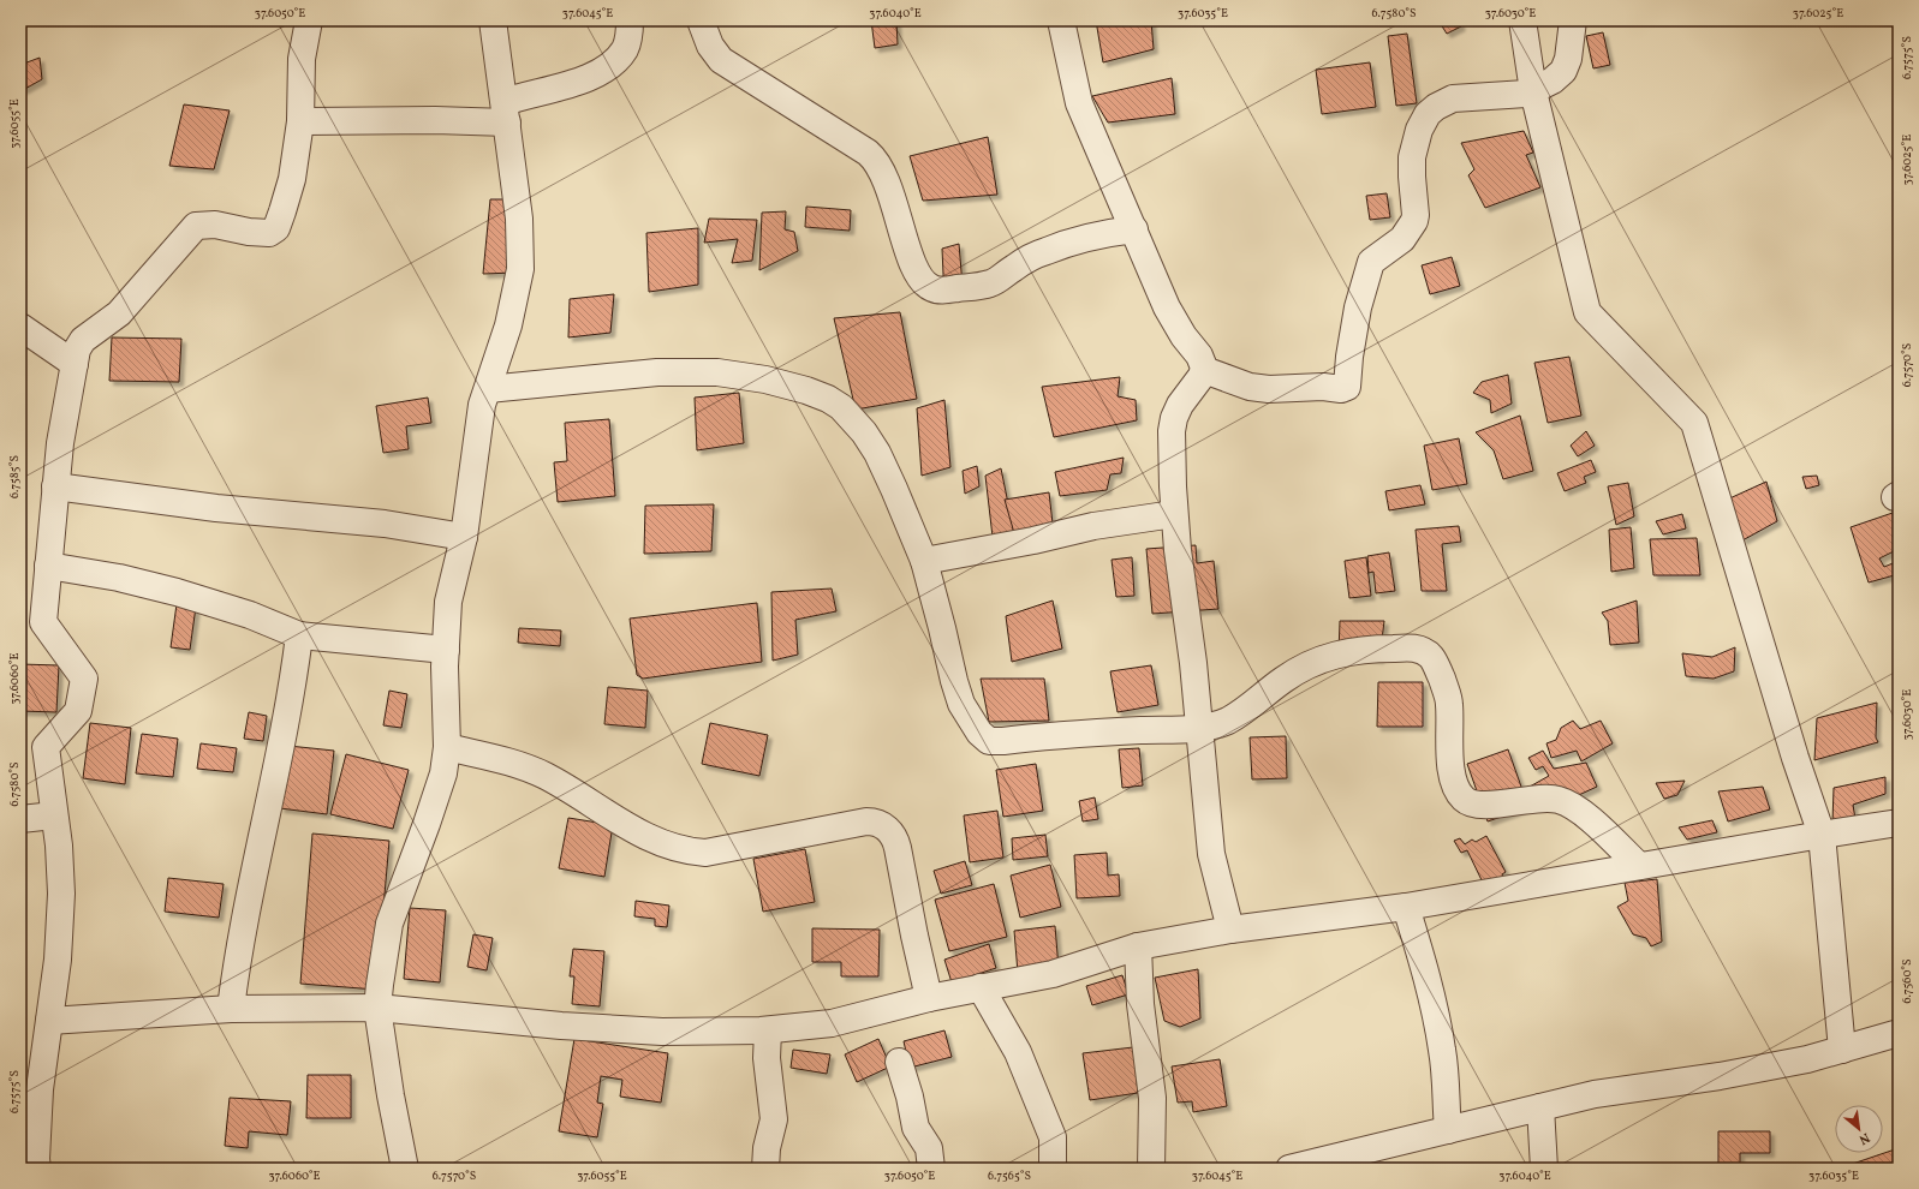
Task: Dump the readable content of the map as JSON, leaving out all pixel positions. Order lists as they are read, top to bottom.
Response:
{
  "north": "bottom right",
  "coordinates": [
    "37.6050°E",
    "37.6045°E",
    "37.6040°E",
    "37.6035°E",
    "6.7580°S",
    "37.6030°E",
    "37.6025°E",
    "6.7575°S",
    "37.6055°E",
    "6.7570°S",
    "6.7585°S",
    "37.6060°E",
    "6.7560°S",
    "6.7565°S"
  ]
}
